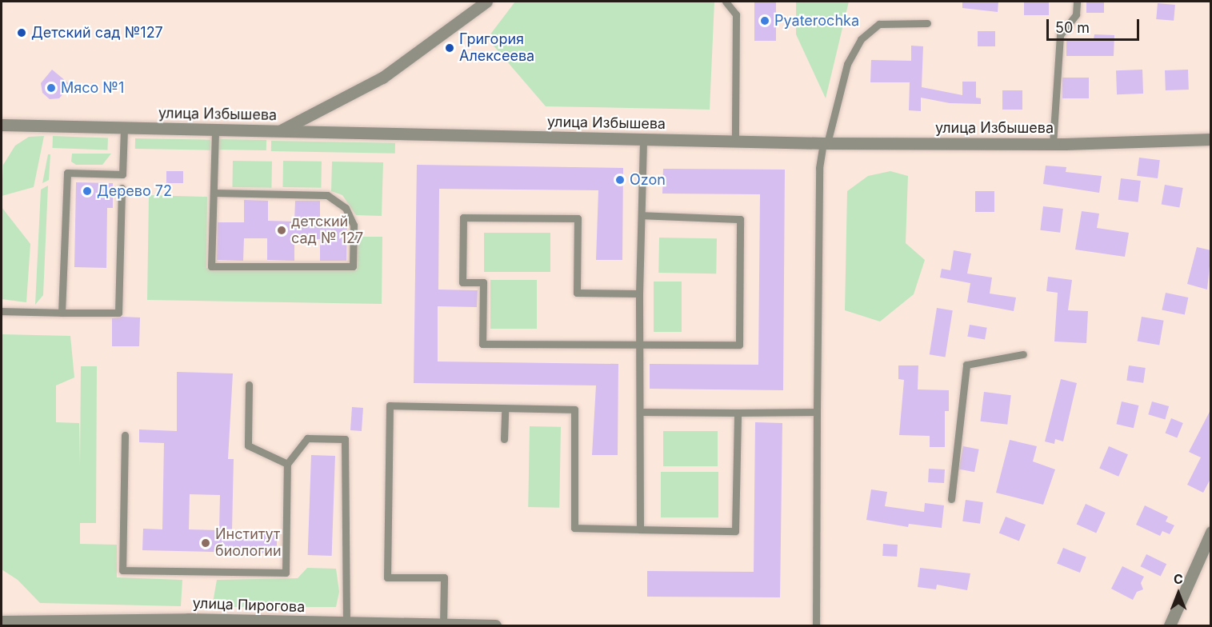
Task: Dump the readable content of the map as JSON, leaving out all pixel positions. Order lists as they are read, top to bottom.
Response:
{
  "streets": {
    "street": ["улица Избышева", "улица Пирогова"]
  },
  "places": [
    "Pyaterochka",
    "Детский сад №127",
    "Григория Алексеева",
    "Мясо №1",
    "Ozon",
    "Дерево 72",
    "детский сад № 127",
    "Институт биологии"
  ],
  "scale_bar": "50 m",
  "north": "top"
}
